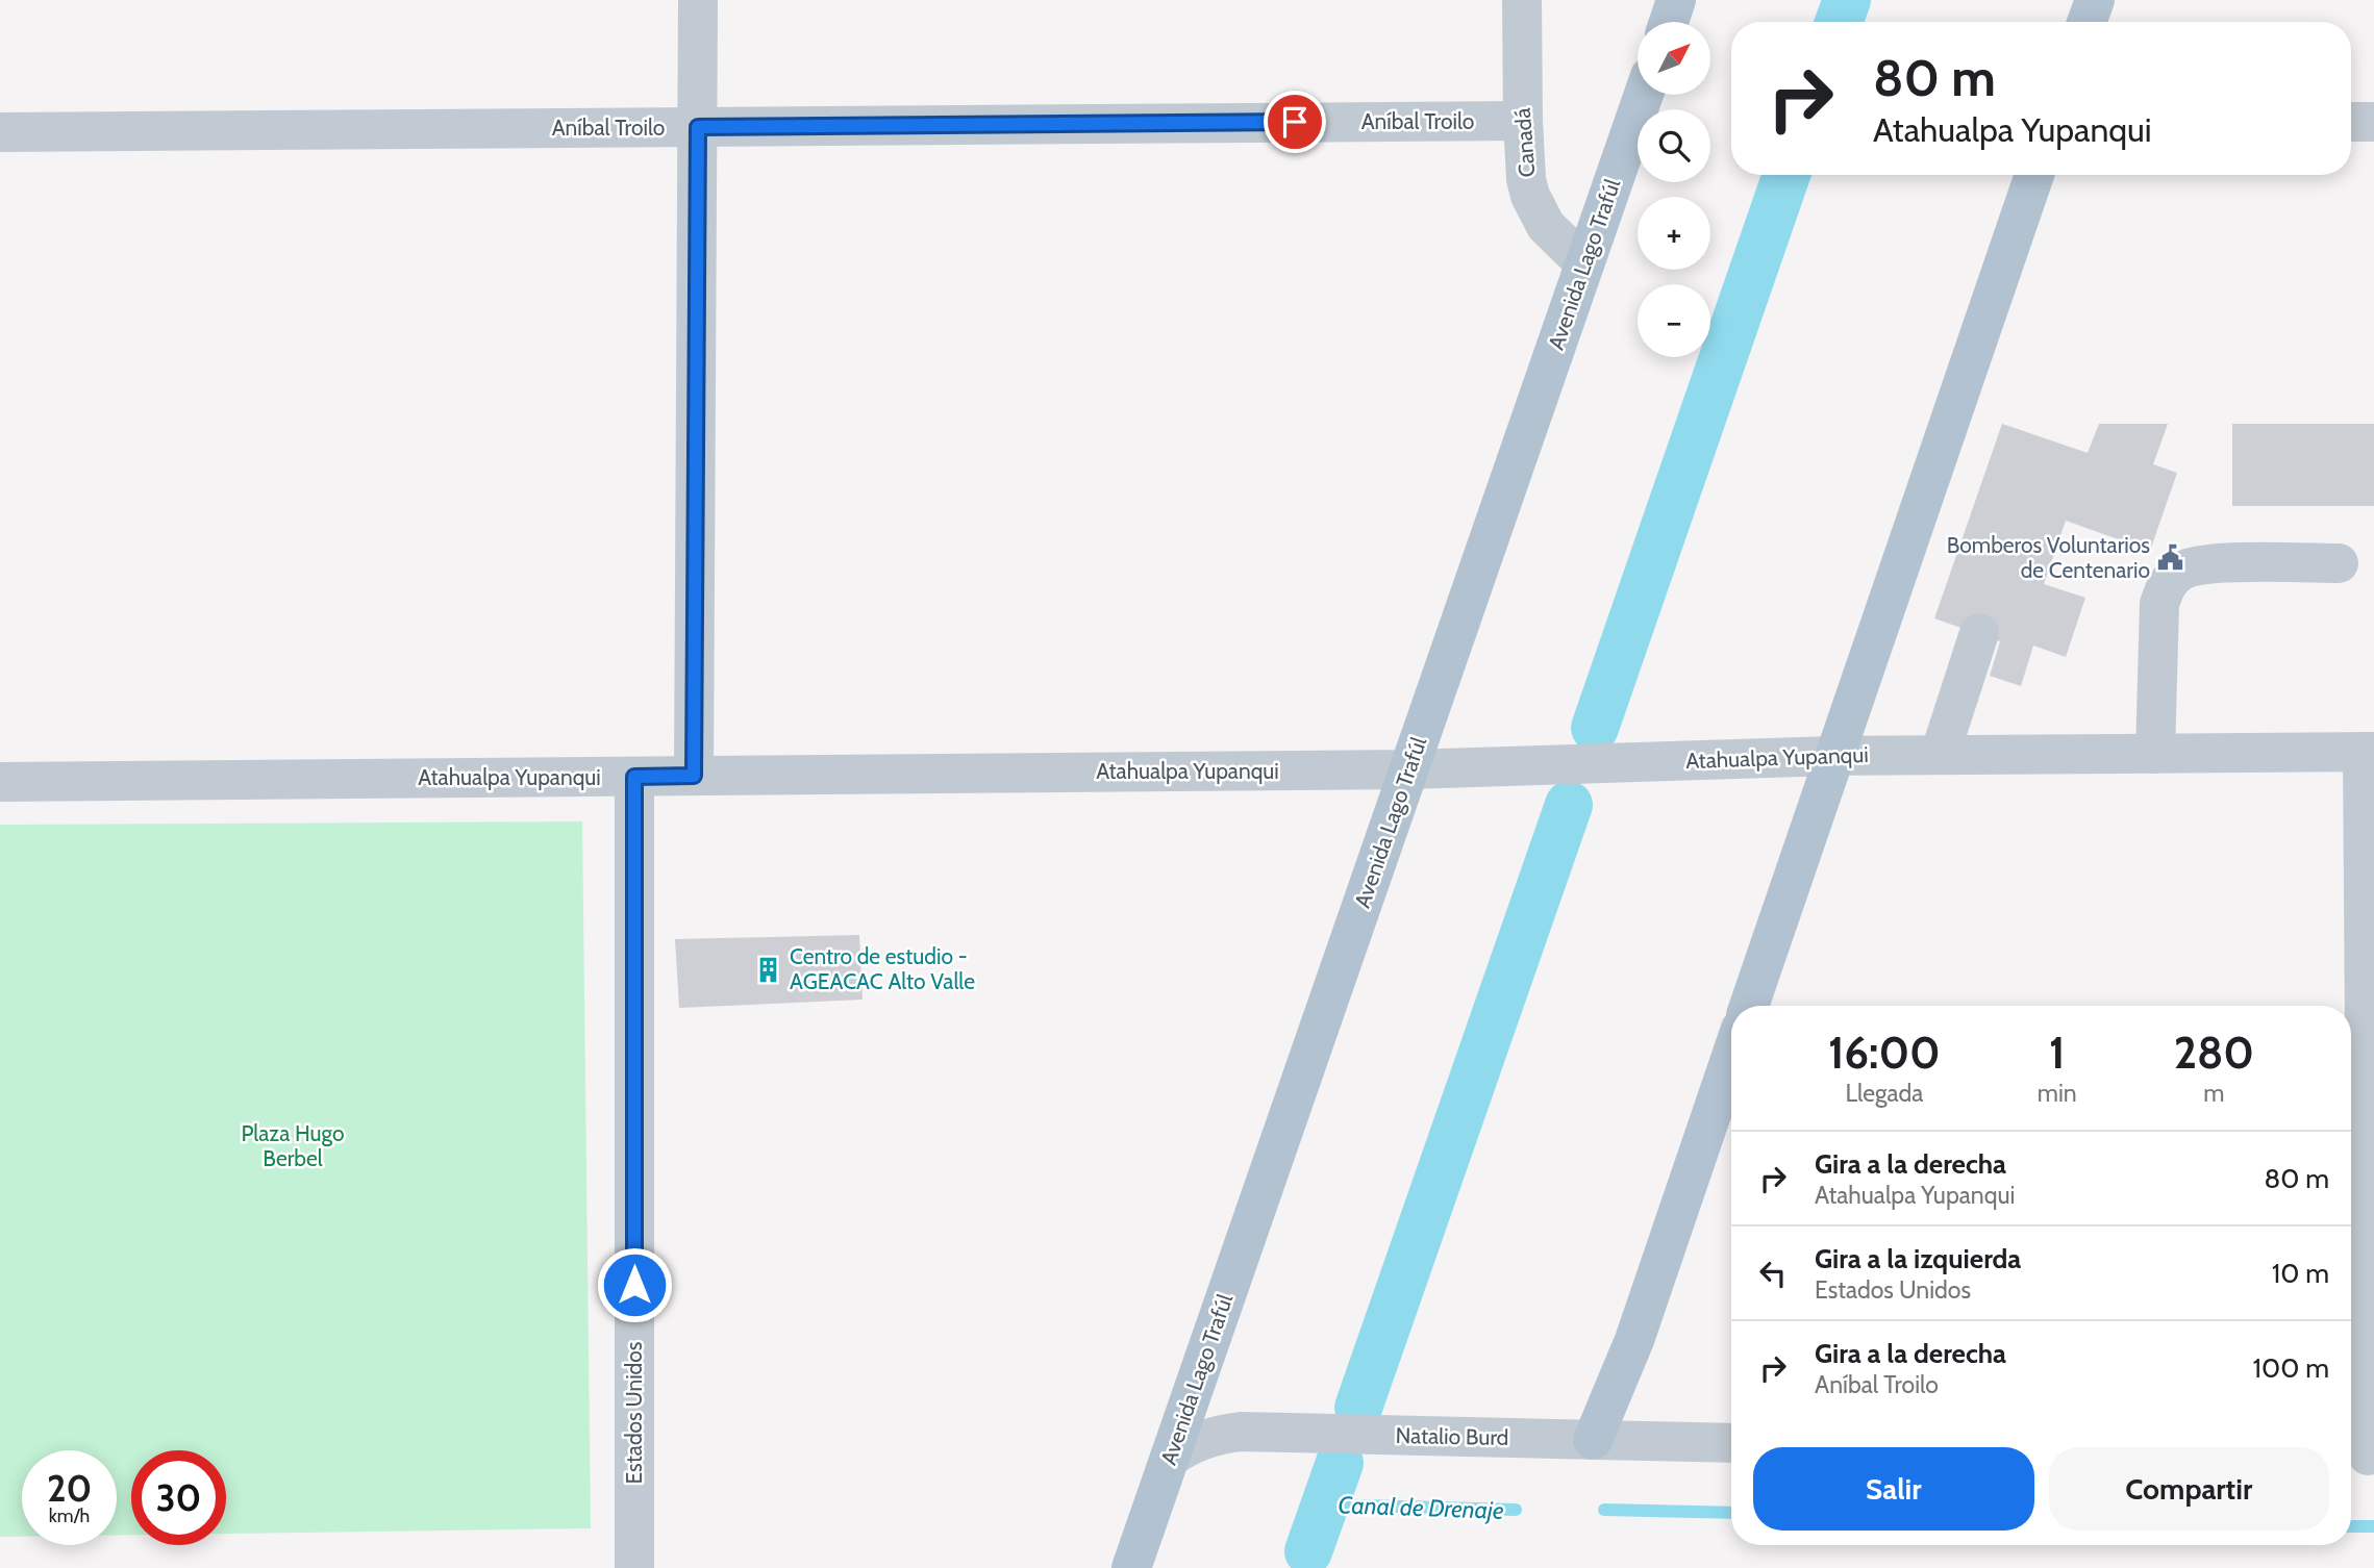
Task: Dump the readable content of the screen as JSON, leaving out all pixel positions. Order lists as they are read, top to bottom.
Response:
{
  "streets": {
    "main road": ["Avenida Lago Trafúl"],
    "street": [
      "Aníbal Troilo",
      "Canadá",
      "Atahualpa Yupanqui",
      "Estados Unidos",
      "Natalio Burd"
    ]
  },
  "crossings": [
    ["Aníbal Troilo", "Canadá"],
    ["Canadá", "Avenida Lago Trafúl"],
    ["Avenida Lago Trafúl", "Atahualpa Yupanqui"],
    ["Avenida Lago Trafúl", "Natalio Burd"],
    ["Atahualpa Yupanqui", "Estados Unidos"]
  ],
  "water": ["Canal de Drenaje"],
  "parks": ["Plaza Hugo Berbel"],
  "places": {
    "public building": ["Bomberos Voluntarios de Centenario"],
    "building": ["Centro de estudio - AGEACAC Alto Valle"]
  },
  "north": "top right",
  "page": {
    "map_buttons": ["+", "−"],
    "turn": ["80 m", "Atahualpa Yupanqui"],
    "eta": [
      "16:00",
      "Llegada",
      "1",
      "min",
      "280",
      "m"
    ],
    "list": [
      {
        "name": "Gira a la derecha",
        "note": "Atahualpa Yupanqui",
        "value": "80 m"
      },
      {
        "name": "Gira a la izquierda",
        "note": "Estados Unidos",
        "value": "10 m"
      },
      {
        "name": "Gira a la derecha",
        "note": "Aníbal Troilo",
        "value": "100 m"
      }
    ],
    "buttons": ["Salir", "Compartir"],
    "speed": "20 km/h",
    "limit": "30"
  }
}
